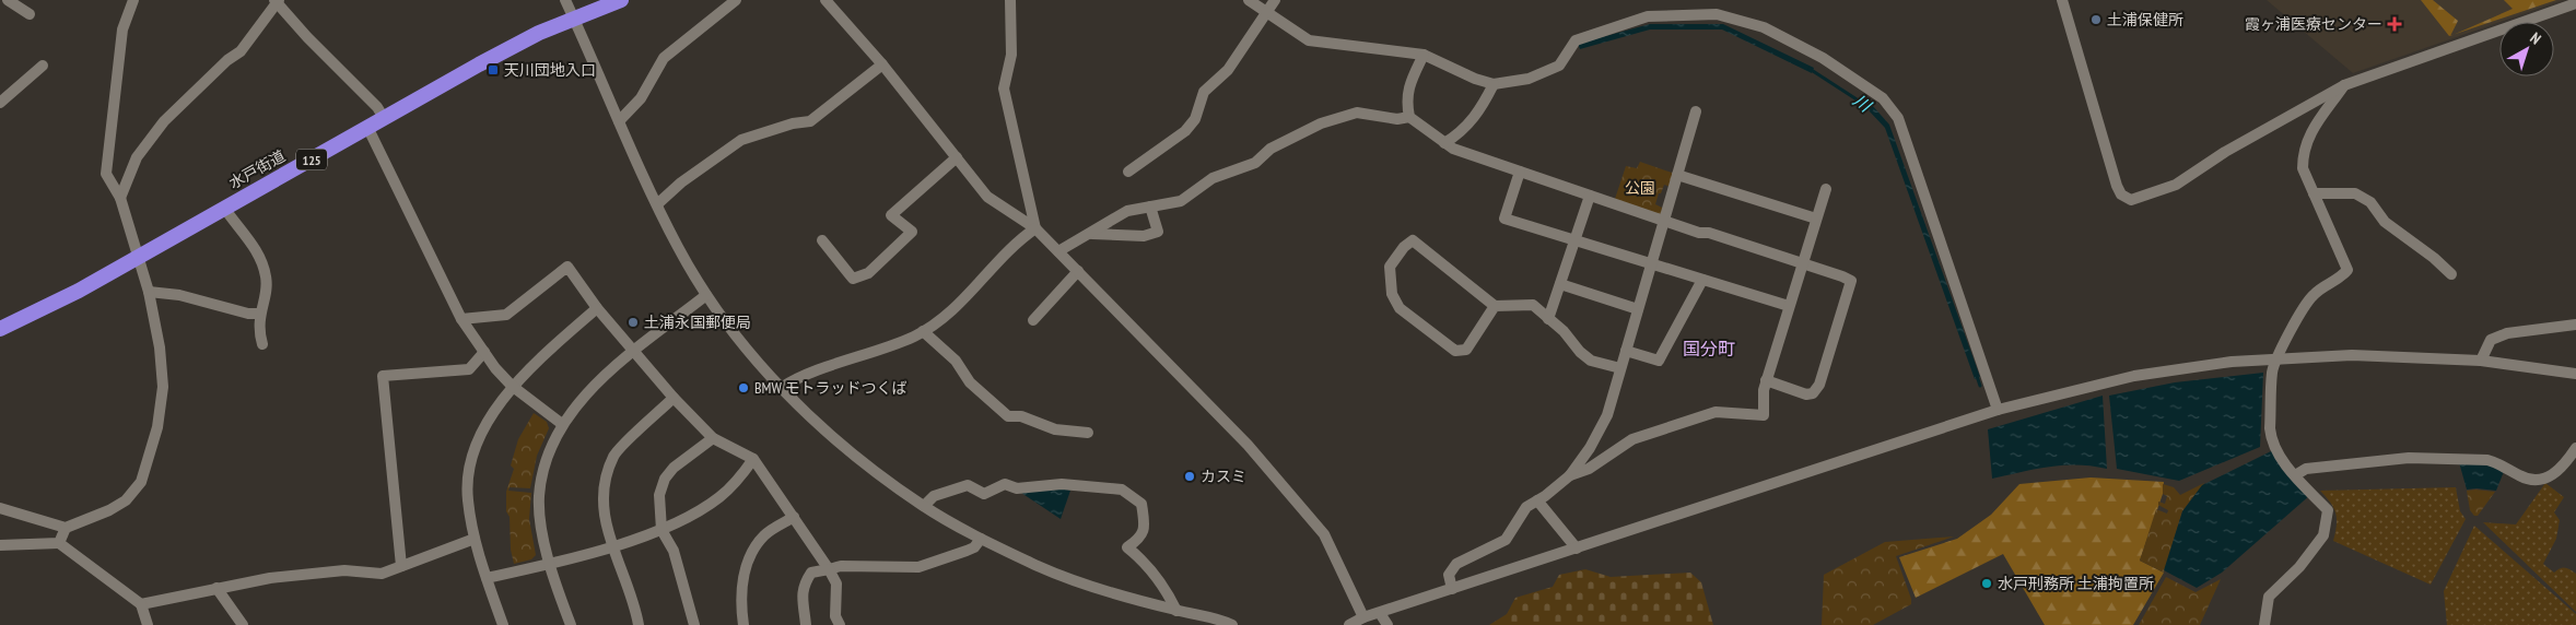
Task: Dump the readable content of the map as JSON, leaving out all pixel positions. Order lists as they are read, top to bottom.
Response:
{
  "streets": {
    "highway": ["125", "水戸街道"]
  },
  "districts": ["国分町"],
  "water": ["川"],
  "parks": ["公園"],
  "places": {
    "other": [
      "土浦保健所",
      "土浦永国郵便局",
      "BMW モトラッドつくば",
      "カスミ",
      "水戸刑務所 土浦拘置所"
    ],
    "health": ["霞ヶ浦医療センター"],
    "transit": ["天川団地入口"]
  },
  "north": "top right"
}
